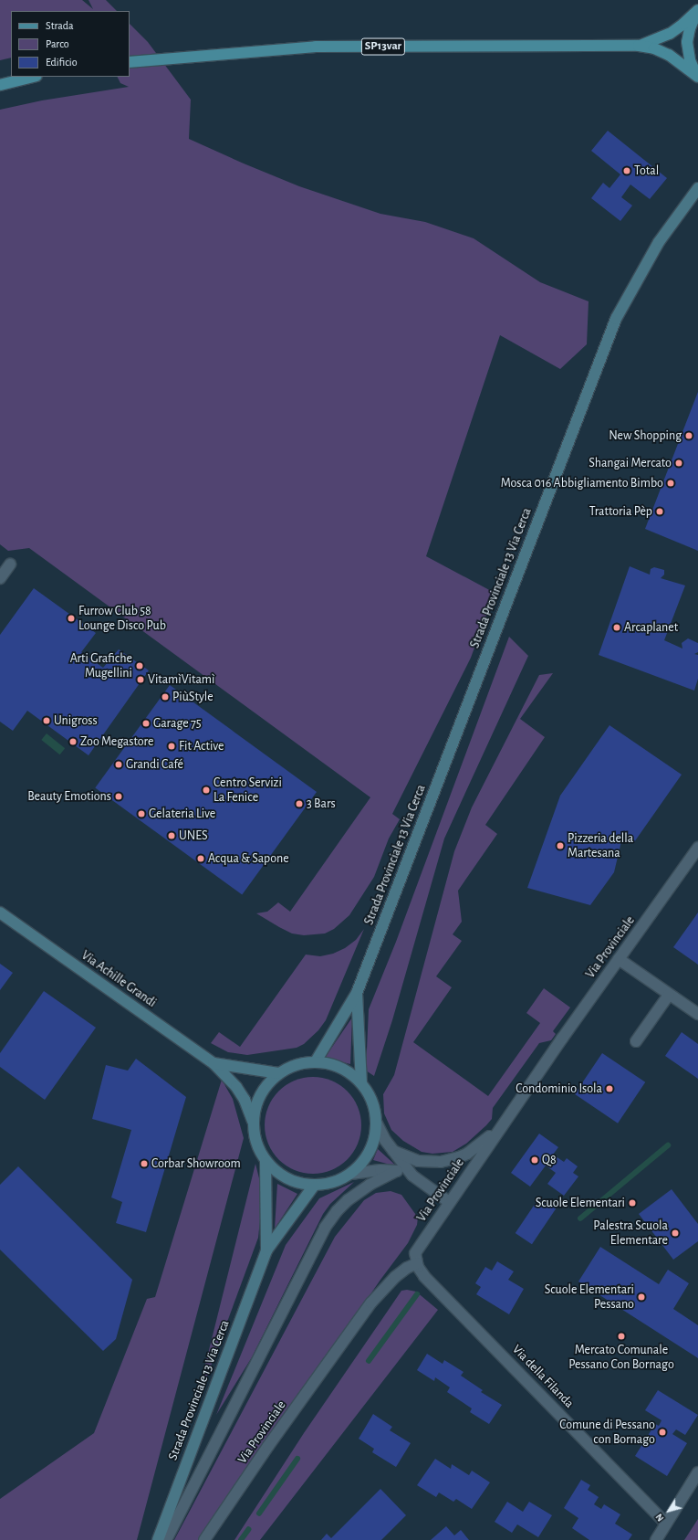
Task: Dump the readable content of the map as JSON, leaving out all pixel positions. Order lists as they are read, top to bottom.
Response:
{
  "streets": {
    "main road": ["SP13var"],
    "street": [
      "Strada Provinciale 13 Via Cerca",
      "Via Provinciale",
      "Via Achille Grandi",
      "Via della Filanda"
    ]
  },
  "crossings": [
    ["Strada Provinciale 13 Via Cerca", "Via Achille Grandi"],
    ["Via Provinciale", "Via della Filanda"]
  ],
  "places": [
    "Total",
    "New Shopping",
    "Shangai Mercato",
    "Mosca 016 Abbigliamento Bimbo",
    "Trattoria Pèp",
    "Furrow Club 58 Lounge Disco Pub",
    "Arcaplanet",
    "Arti Grafiche Mugellini",
    "VitamìVitamì",
    "PiùStyle",
    "Unigross",
    "Garage 75",
    "Zoo Megastore",
    "Fit Active",
    "Grandi Café",
    "Centro Servizi La Fenice",
    "Beauty Emotions",
    "3 Bars",
    "Gelateria Live",
    "UNES",
    "Pizzeria della Martesana",
    "Acqua & Sapone",
    "Condominio Isola",
    "Q8",
    "Corbar Showroom",
    "Scuole Elementari",
    "Palestra Scuola Elementare",
    "Scuole Elementari Pessano",
    "Mercato Comunale Pessano Con Bornago",
    "Comune di Pessano con Bornago"
  ],
  "legend": ["Strada", "Parco", "Edificio"],
  "north": "bottom left"
}
